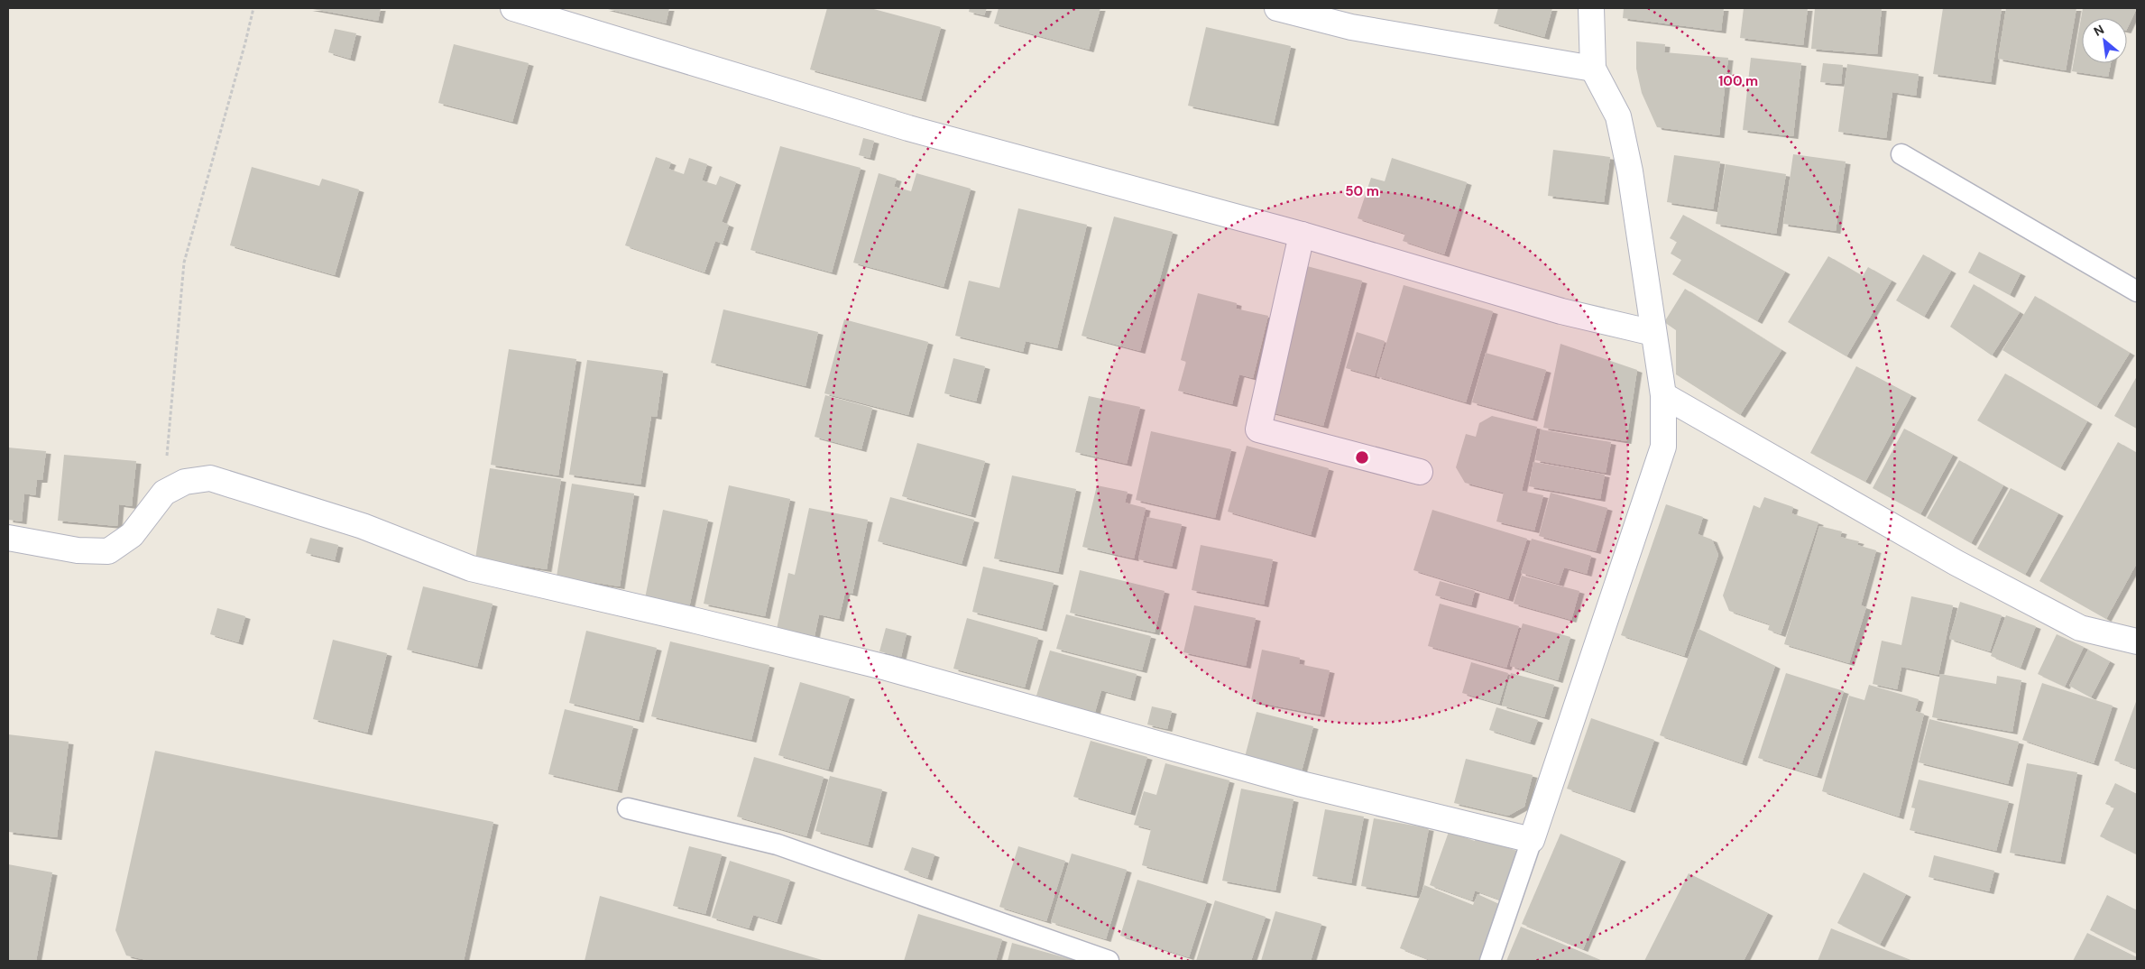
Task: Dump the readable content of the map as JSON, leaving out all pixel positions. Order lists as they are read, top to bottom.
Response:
{
  "north": "top left",
  "rings": ["100 m", "50 m"]
}
